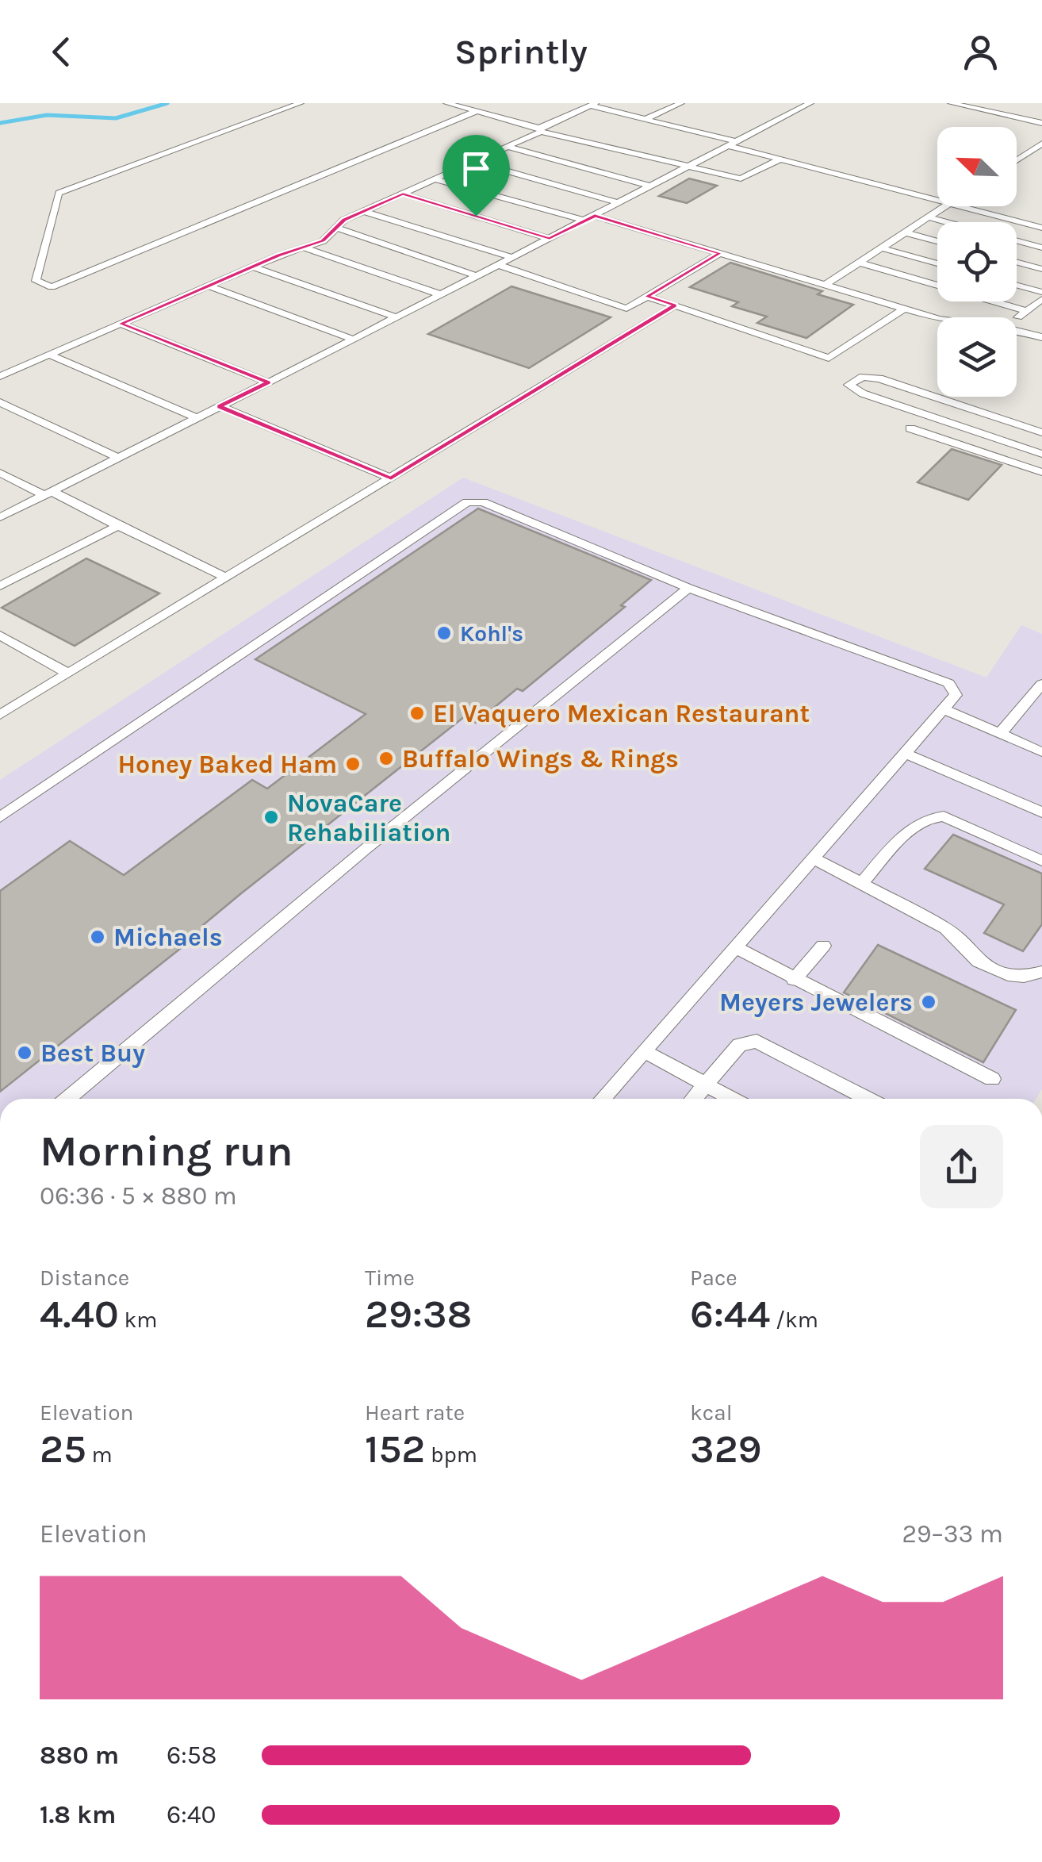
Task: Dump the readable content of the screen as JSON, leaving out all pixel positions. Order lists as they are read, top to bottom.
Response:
{
  "places": [
    "Kohl's",
    "El Vaquero Mexican Restaurant",
    "Buffalo Wings & Rings",
    "Honey Baked Ham",
    "NovaCare Rehabiliation",
    "Michaels",
    "Meyers Jewelers",
    "Best Buy"
  ],
  "north": "top left",
  "page": {
    "header": "Sprintly",
    "heading": ["Morning run", "06:36 · 5 × 880 m"],
    "stats": [
      ["Distance", "4.40 km"],
      ["Time", "29:38"],
      ["Pace", "6:44 /km"],
      ["Elevation", "25 m"],
      ["Heart rate", "152 bpm"],
      ["kcal", "329"]
    ],
    "chart": ["Elevation", "29–33 m"],
    "list": [
      {
        "name": "880 m",
        "note": "6:58"
      },
      {
        "name": "1.8 km",
        "note": "6:40"
      }
    ]
  }
}
